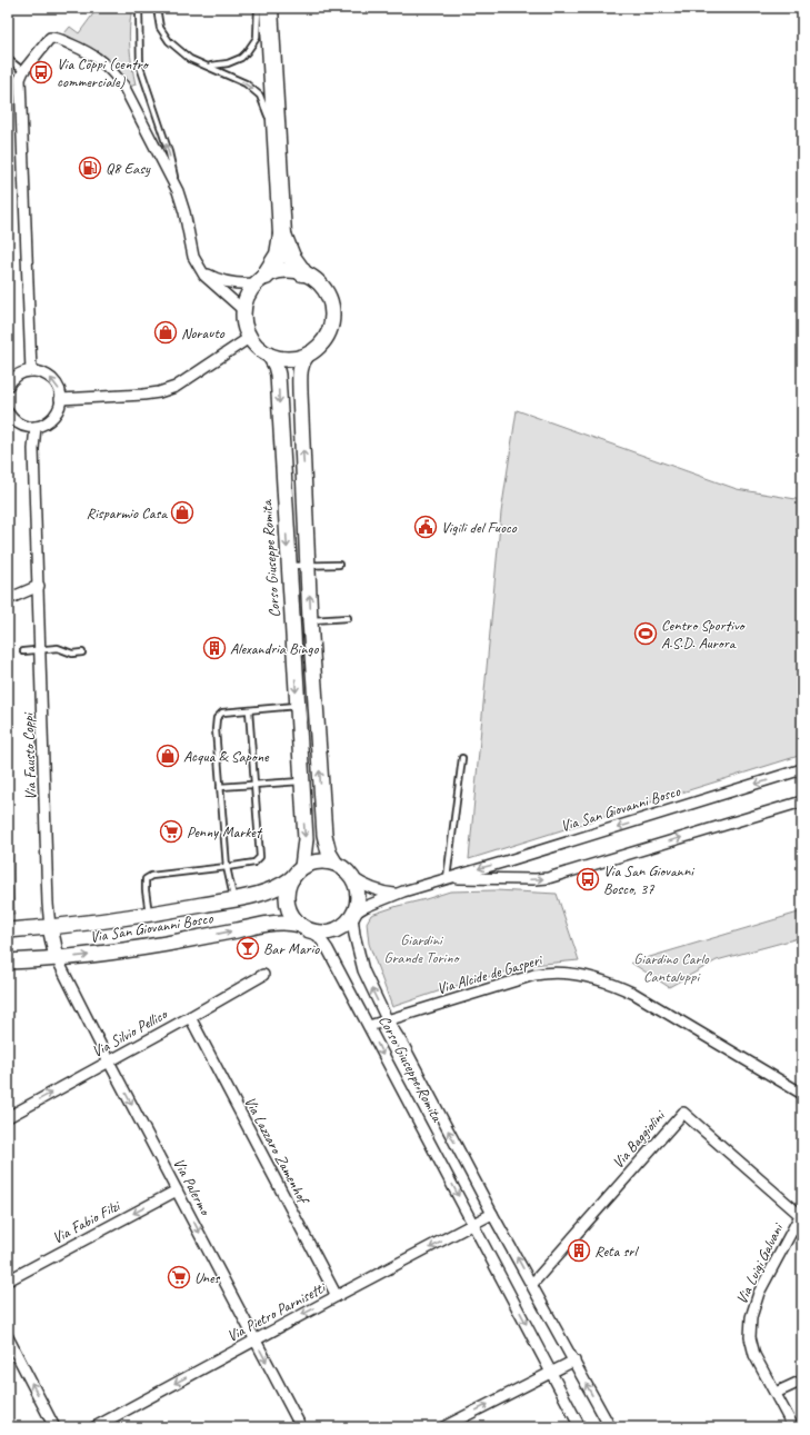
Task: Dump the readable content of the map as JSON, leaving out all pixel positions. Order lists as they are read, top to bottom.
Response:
{
  "streets": {
    "main road": ["Corso Giuseppe Romita", "Via San Giovanni Bosco"],
    "street": [
      "Via Fausto Coppi",
      "Via Alcide de Gasperi",
      "Via Silvio Pellico",
      "Via Baggiolini",
      "Via Lazzaro Zamenhof",
      "Via Palermo",
      "Via Fabio Filzi",
      "Via Luigi Galvani",
      "Via Pietro Parnisetti"
    ]
  },
  "crossings": [
    ["Corso Giuseppe Romita", "Via San Giovanni Bosco"],
    ["Corso Giuseppe Romita", "Via Alcide de Gasperi"],
    ["Corso Giuseppe Romita", "Via Baggiolini"],
    ["Corso Giuseppe Romita", "Via Pietro Parnisetti"],
    ["Via Fausto Coppi", "Via San Giovanni Bosco"],
    ["Via San Giovanni Bosco", "Via Palermo"],
    ["Via Silvio Pellico", "Via Lazzaro Zamenhof"],
    ["Via Silvio Pellico", "Via Palermo"],
    ["Via Baggiolini", "Via Luigi Galvani"],
    ["Via Lazzaro Zamenhof", "Via Pietro Parnisetti"],
    ["Via Palermo", "Via Fabio Filzi"],
    ["Via Palermo", "Via Pietro Parnisetti"]
  ],
  "one_way": [
    "Via Silvio Pellico",
    "Via Palermo",
    "Via Fabio Filzi",
    "Via Pietro Parnisetti"
  ],
  "parks": ["Giardini Grande Torino", "Giardino Carlo Cantaluppi"],
  "places": {
    "bus stop": ["Via Coppi (centro commerciale)", "Via San Giovanni Bosco, 37"],
    "fuel station": ["Q8 Easy"],
    "shop": ["Norauto", "Risparmio Casa", "Acqua & Sapone"],
    "public building": ["Vigili del Fuoco"],
    "sports": ["Centro Sportivo A.S.D. Aurora"],
    "building": ["Alexandria Bingo", "Reta srl"],
    "supermarket": ["Penny Market", "Unes"],
    "bar": ["Bar Mario"]
  }
}
